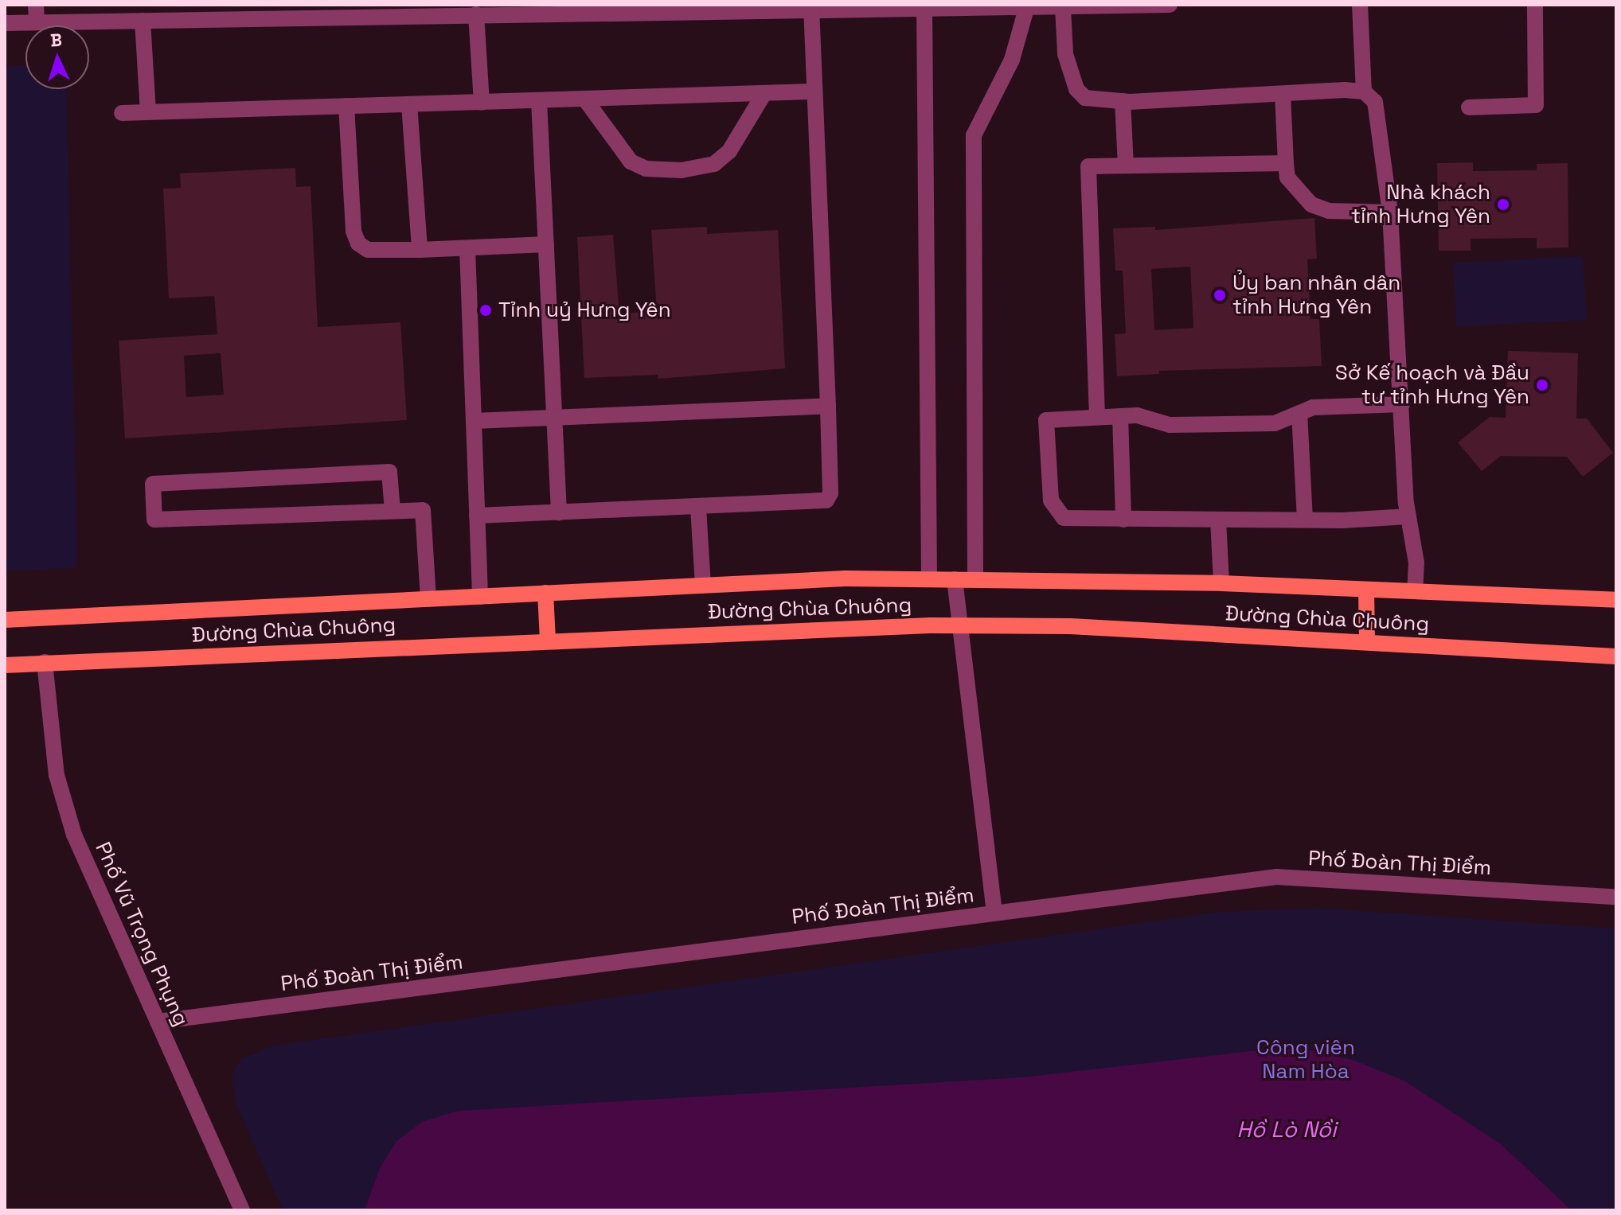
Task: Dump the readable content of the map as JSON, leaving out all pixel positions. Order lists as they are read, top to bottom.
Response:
{
  "streets": {
    "main road": ["Đường Chùa Chuông"],
    "street": ["Phố Đoàn Thị Điểm", "Phố Vũ Trọng Phụng"]
  },
  "crossings": [
    ["Đường Chùa Chuông", "Phố Vũ Trọng Phụng"],
    ["Phố Đoàn Thị Điểm", "Phố Vũ Trọng Phụng"]
  ],
  "water": ["Hồ Lò Nồi"],
  "parks": ["Công viên Nam Hòa"],
  "places": [
    "Nhà khách tỉnh Hưng Yên",
    "Ủy ban nhân dân tỉnh Hưng Yên",
    "Tỉnh uỷ Hưng Yên",
    "Sở Kế hoạch và Đầu tư tỉnh Hưng Yên"
  ],
  "north": "top"
}
